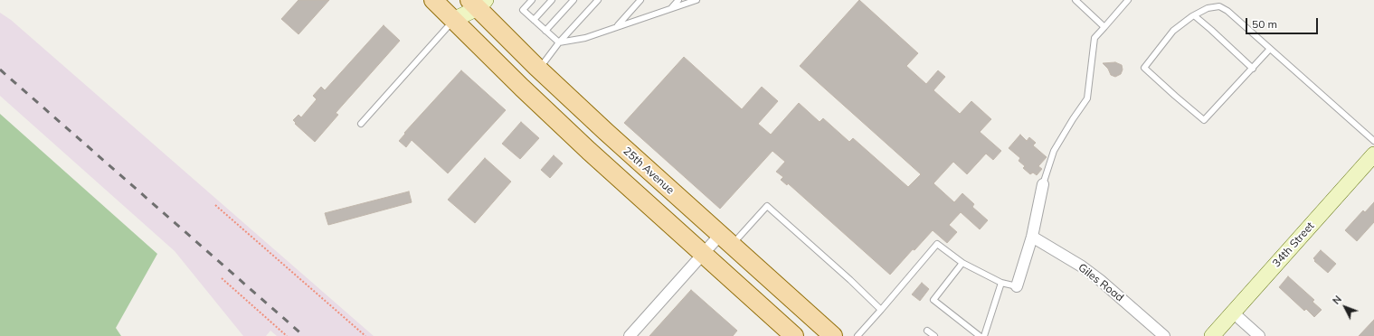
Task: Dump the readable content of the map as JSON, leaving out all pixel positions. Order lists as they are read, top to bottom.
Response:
{
  "streets": {
    "main road": ["25th Avenue"],
    "street": ["34th Street", "Giles Road"]
  },
  "scale_bar": "50 m",
  "north": "top left"
}
